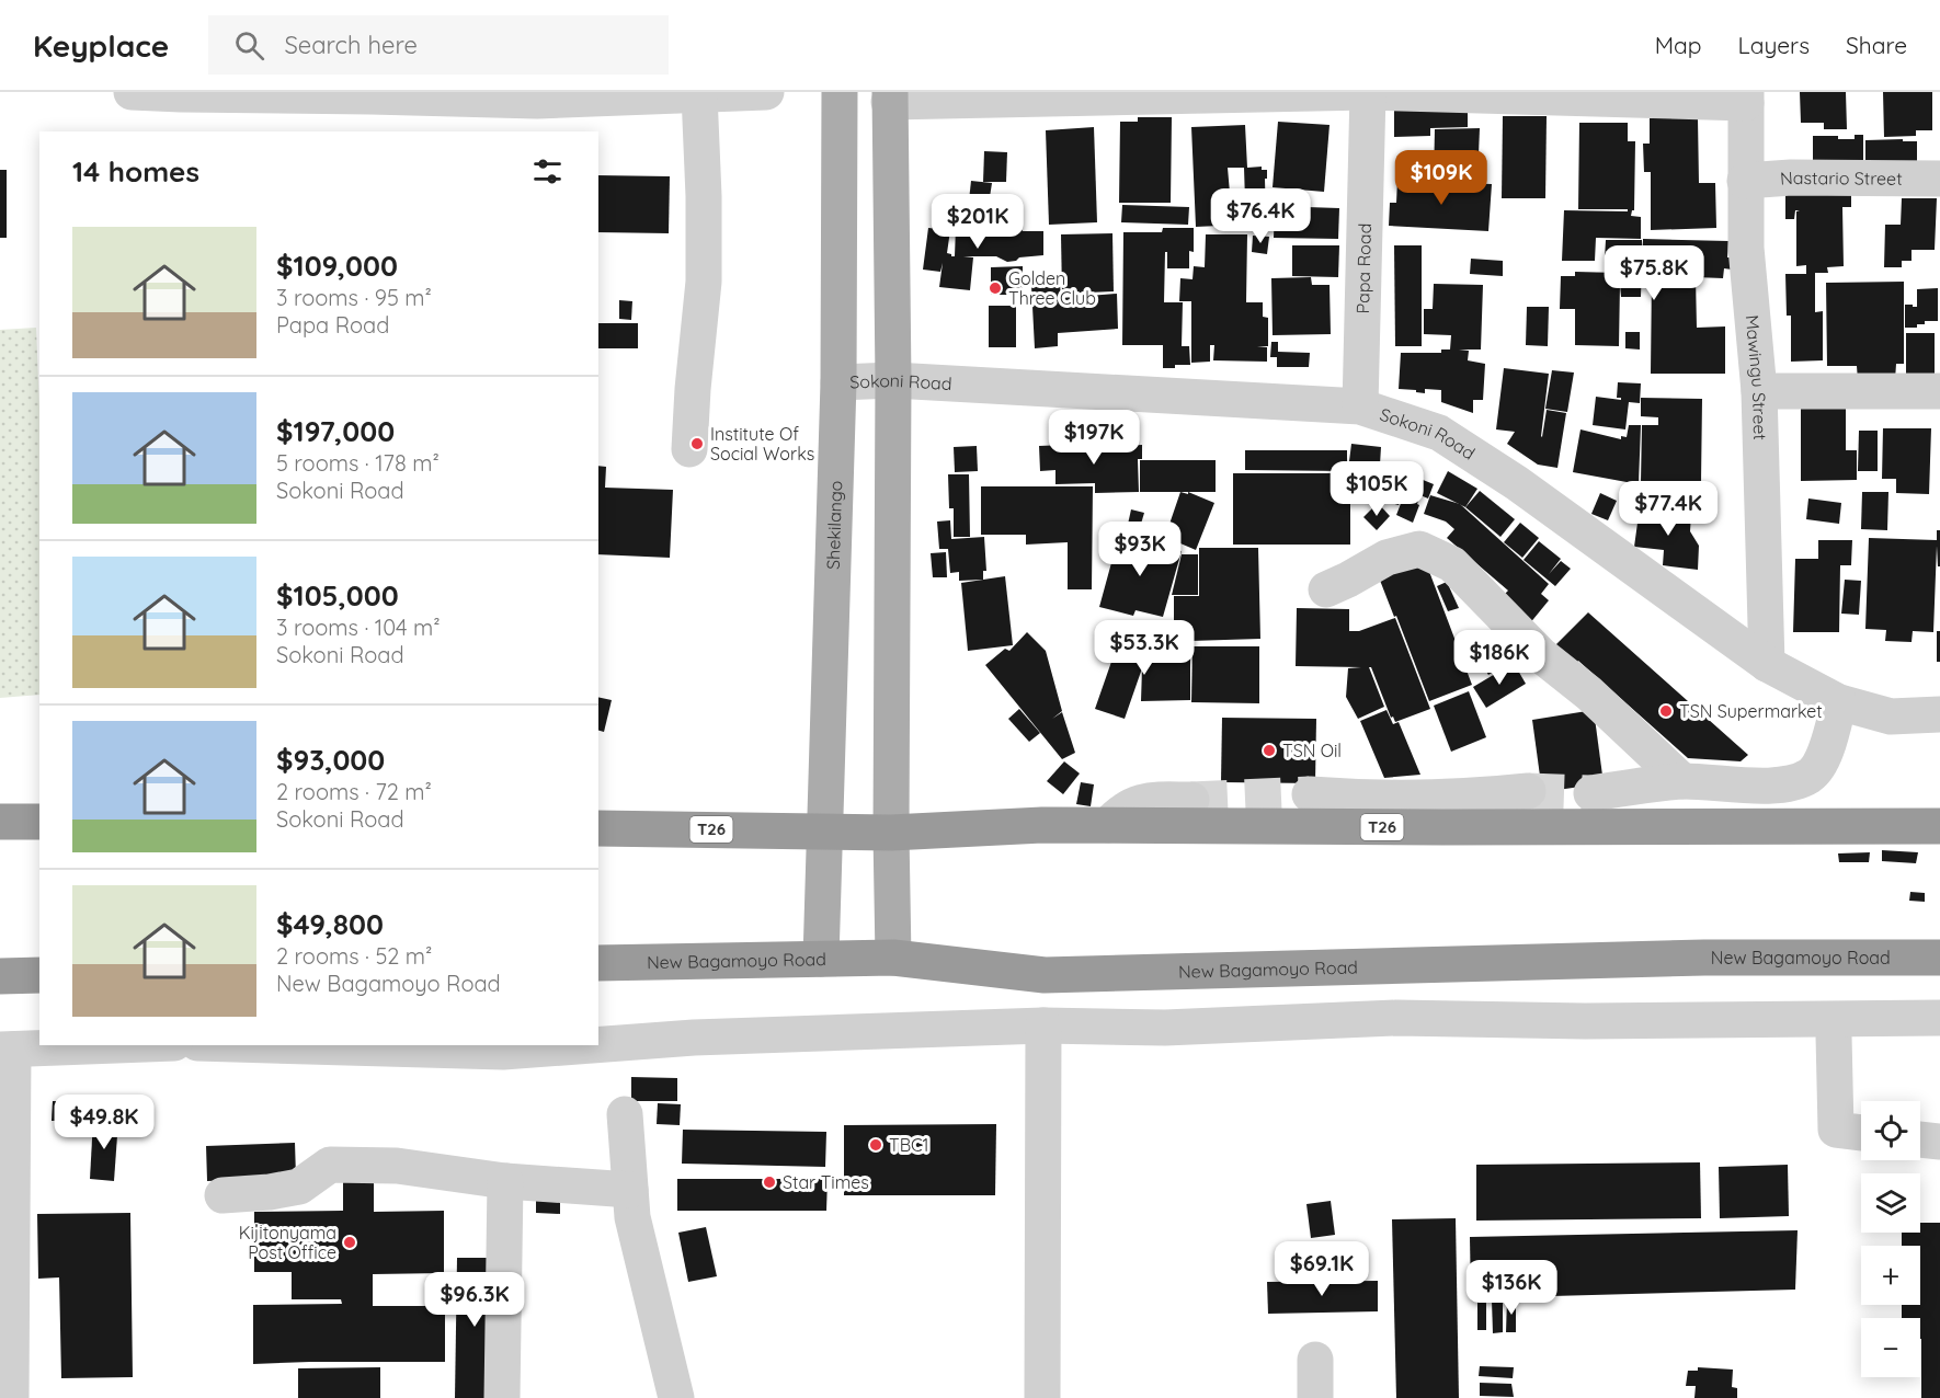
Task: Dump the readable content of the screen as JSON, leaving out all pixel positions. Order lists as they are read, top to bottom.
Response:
{
  "streets": {
    "highway": ["T26", "New Bagamoyo Road"],
    "main road": ["Shekilango"],
    "street": [
      "Nastario Street",
      "Papa Road",
      "Mawingu Street",
      "Sokoni Road"
    ]
  },
  "crossings": [
    ["Nastario Street", "Mawingu Street"],
    ["Papa Road", "Sokoni Road"],
    ["Mawingu Street", "Sokoni Road"],
    ["Sokoni Road", "Shekilango"],
    ["Shekilango", "T26"],
    ["Shekilango", "New Bagamoyo Road"]
  ],
  "places": [
    "Golden Three Club",
    "Institute Of Social Works",
    "TSN Supermarket",
    "TSN Oil",
    "TBC1",
    "Star Times",
    "Kijitonyama Post Office"
  ],
  "page": {
    "header": "Keyplace",
    "search": "Search here",
    "nav": ["Map", "Layers", "Share"],
    "heading": "14 homes",
    "price": [
      "$109K",
      "$76.4K",
      "$201K",
      "$75.8K",
      "$197K",
      "$105K",
      "$77.4K",
      "$93K",
      "$53.3K",
      "$186K",
      "$49.8K",
      "$69.1K",
      "$136K",
      "$96.3K"
    ],
    "list": [
      {
        "name": "$109,000",
        "note": "3 rooms · 95 m² · Papa Road"
      },
      {
        "name": "$197,000",
        "note": "5 rooms · 178 m² · Sokoni Road"
      },
      {
        "name": "$105,000",
        "note": "3 rooms · 104 m² · Sokoni Road"
      },
      {
        "name": "$93,000",
        "note": "2 rooms · 72 m² · Sokoni Road"
      },
      {
        "name": "$49,800",
        "note": "2 rooms · 52 m² · New Bagamoyo Road"
      }
    ],
    "map_buttons": ["+", "−"]
  }
}
